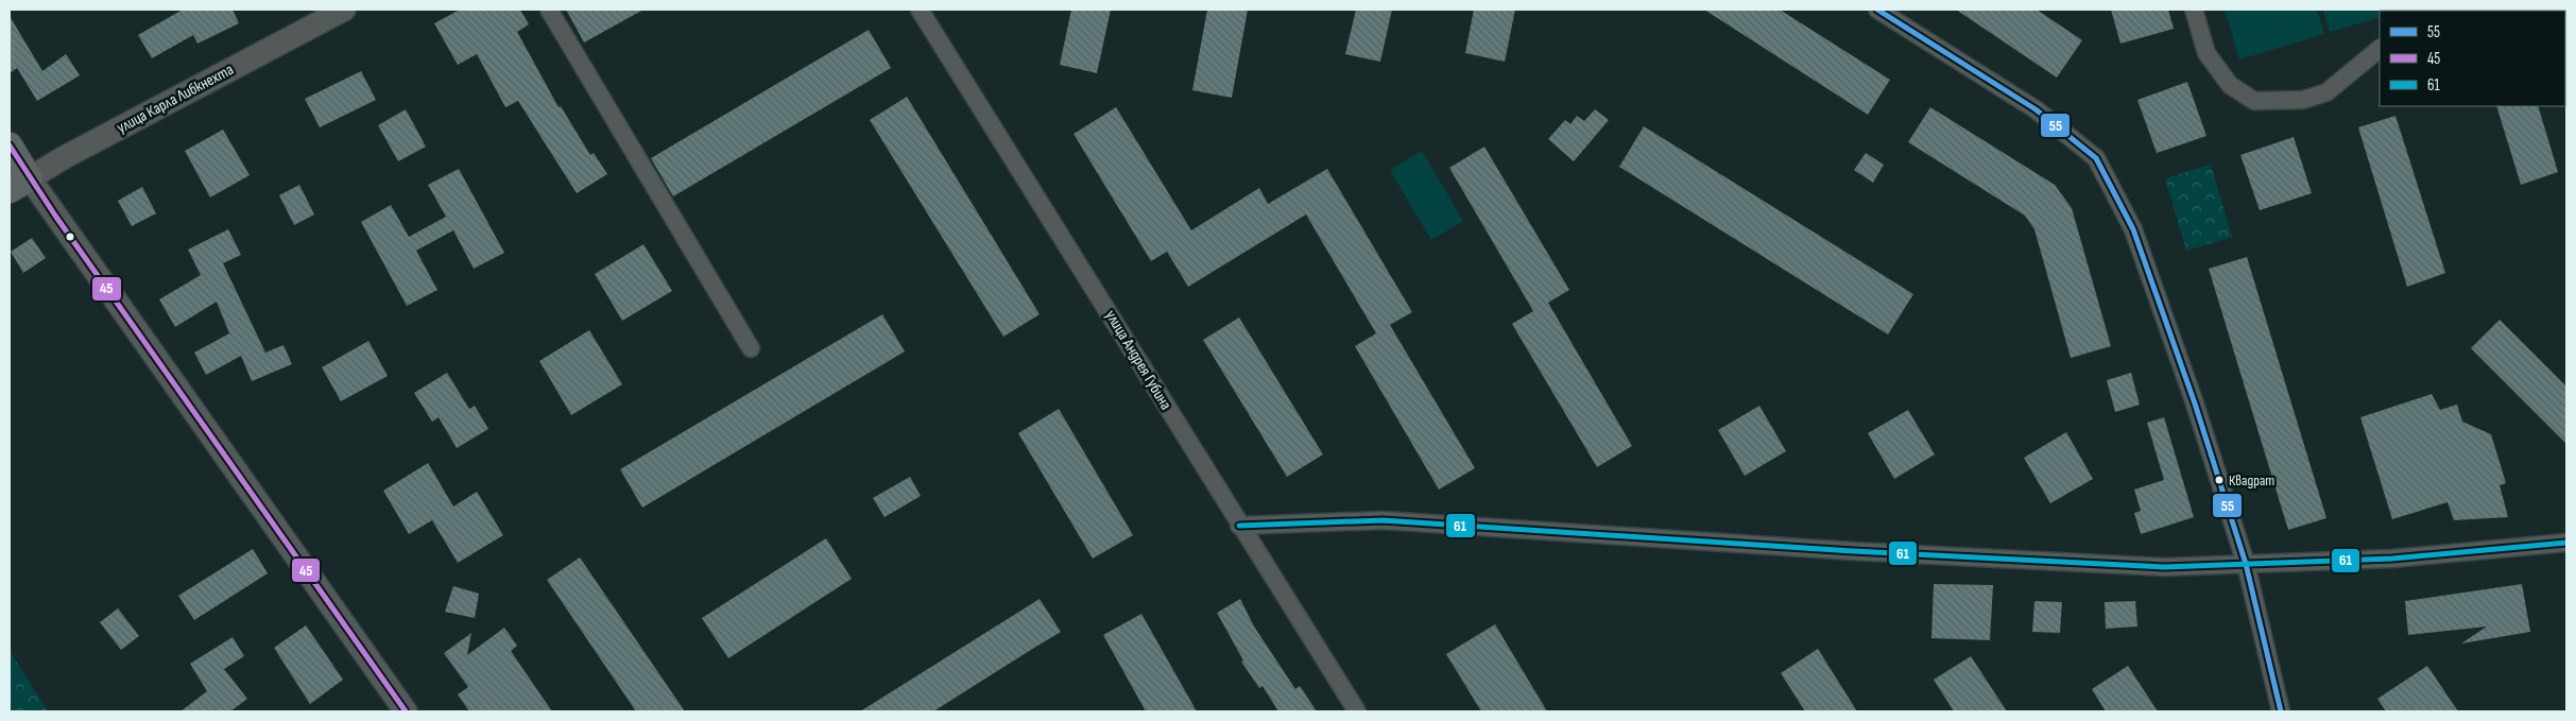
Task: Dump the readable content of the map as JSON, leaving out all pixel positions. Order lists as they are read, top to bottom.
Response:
{
  "streets": {
    "street": ["улица Карла Либкнехта", "улица Андрея Губина"]
  },
  "places": ["Квадрат"],
  "lines": ["transit line 55", "transit line 45", "transit line 61"],
  "legend": ["55", "45", "61"]
}
